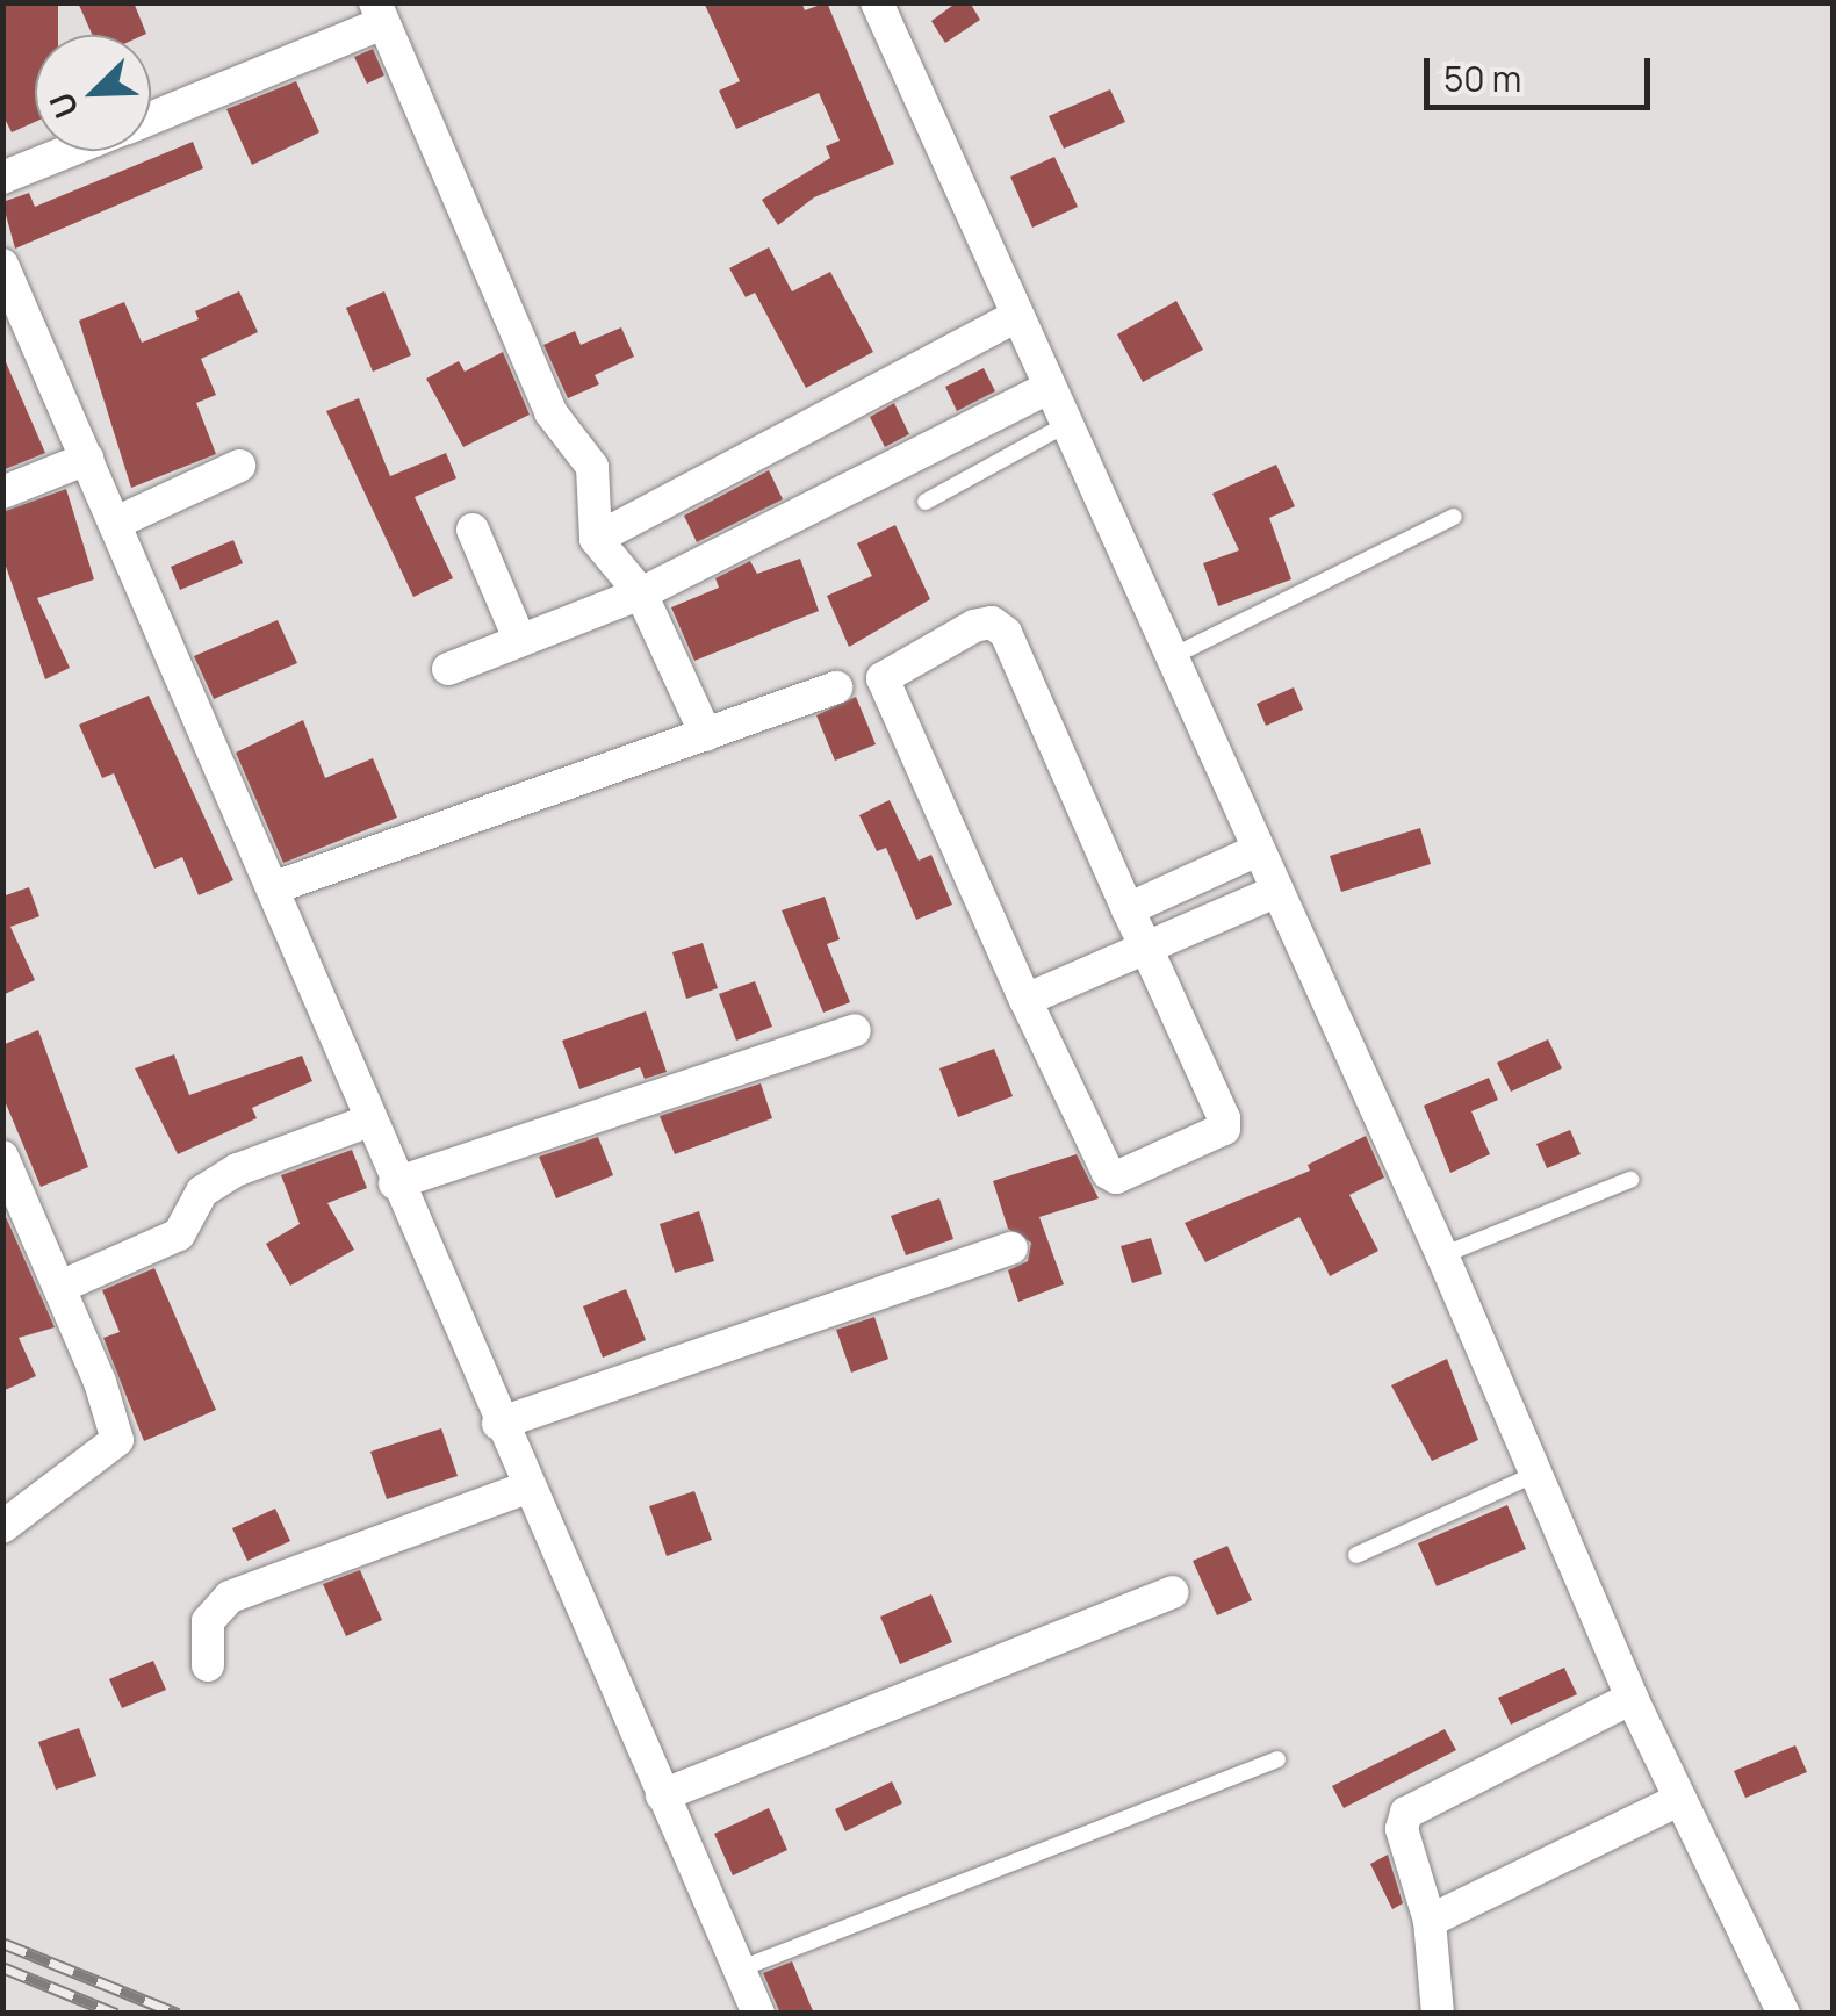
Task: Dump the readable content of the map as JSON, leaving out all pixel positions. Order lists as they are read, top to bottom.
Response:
{
  "scale_bar": "50 m",
  "north": "bottom left"
}
